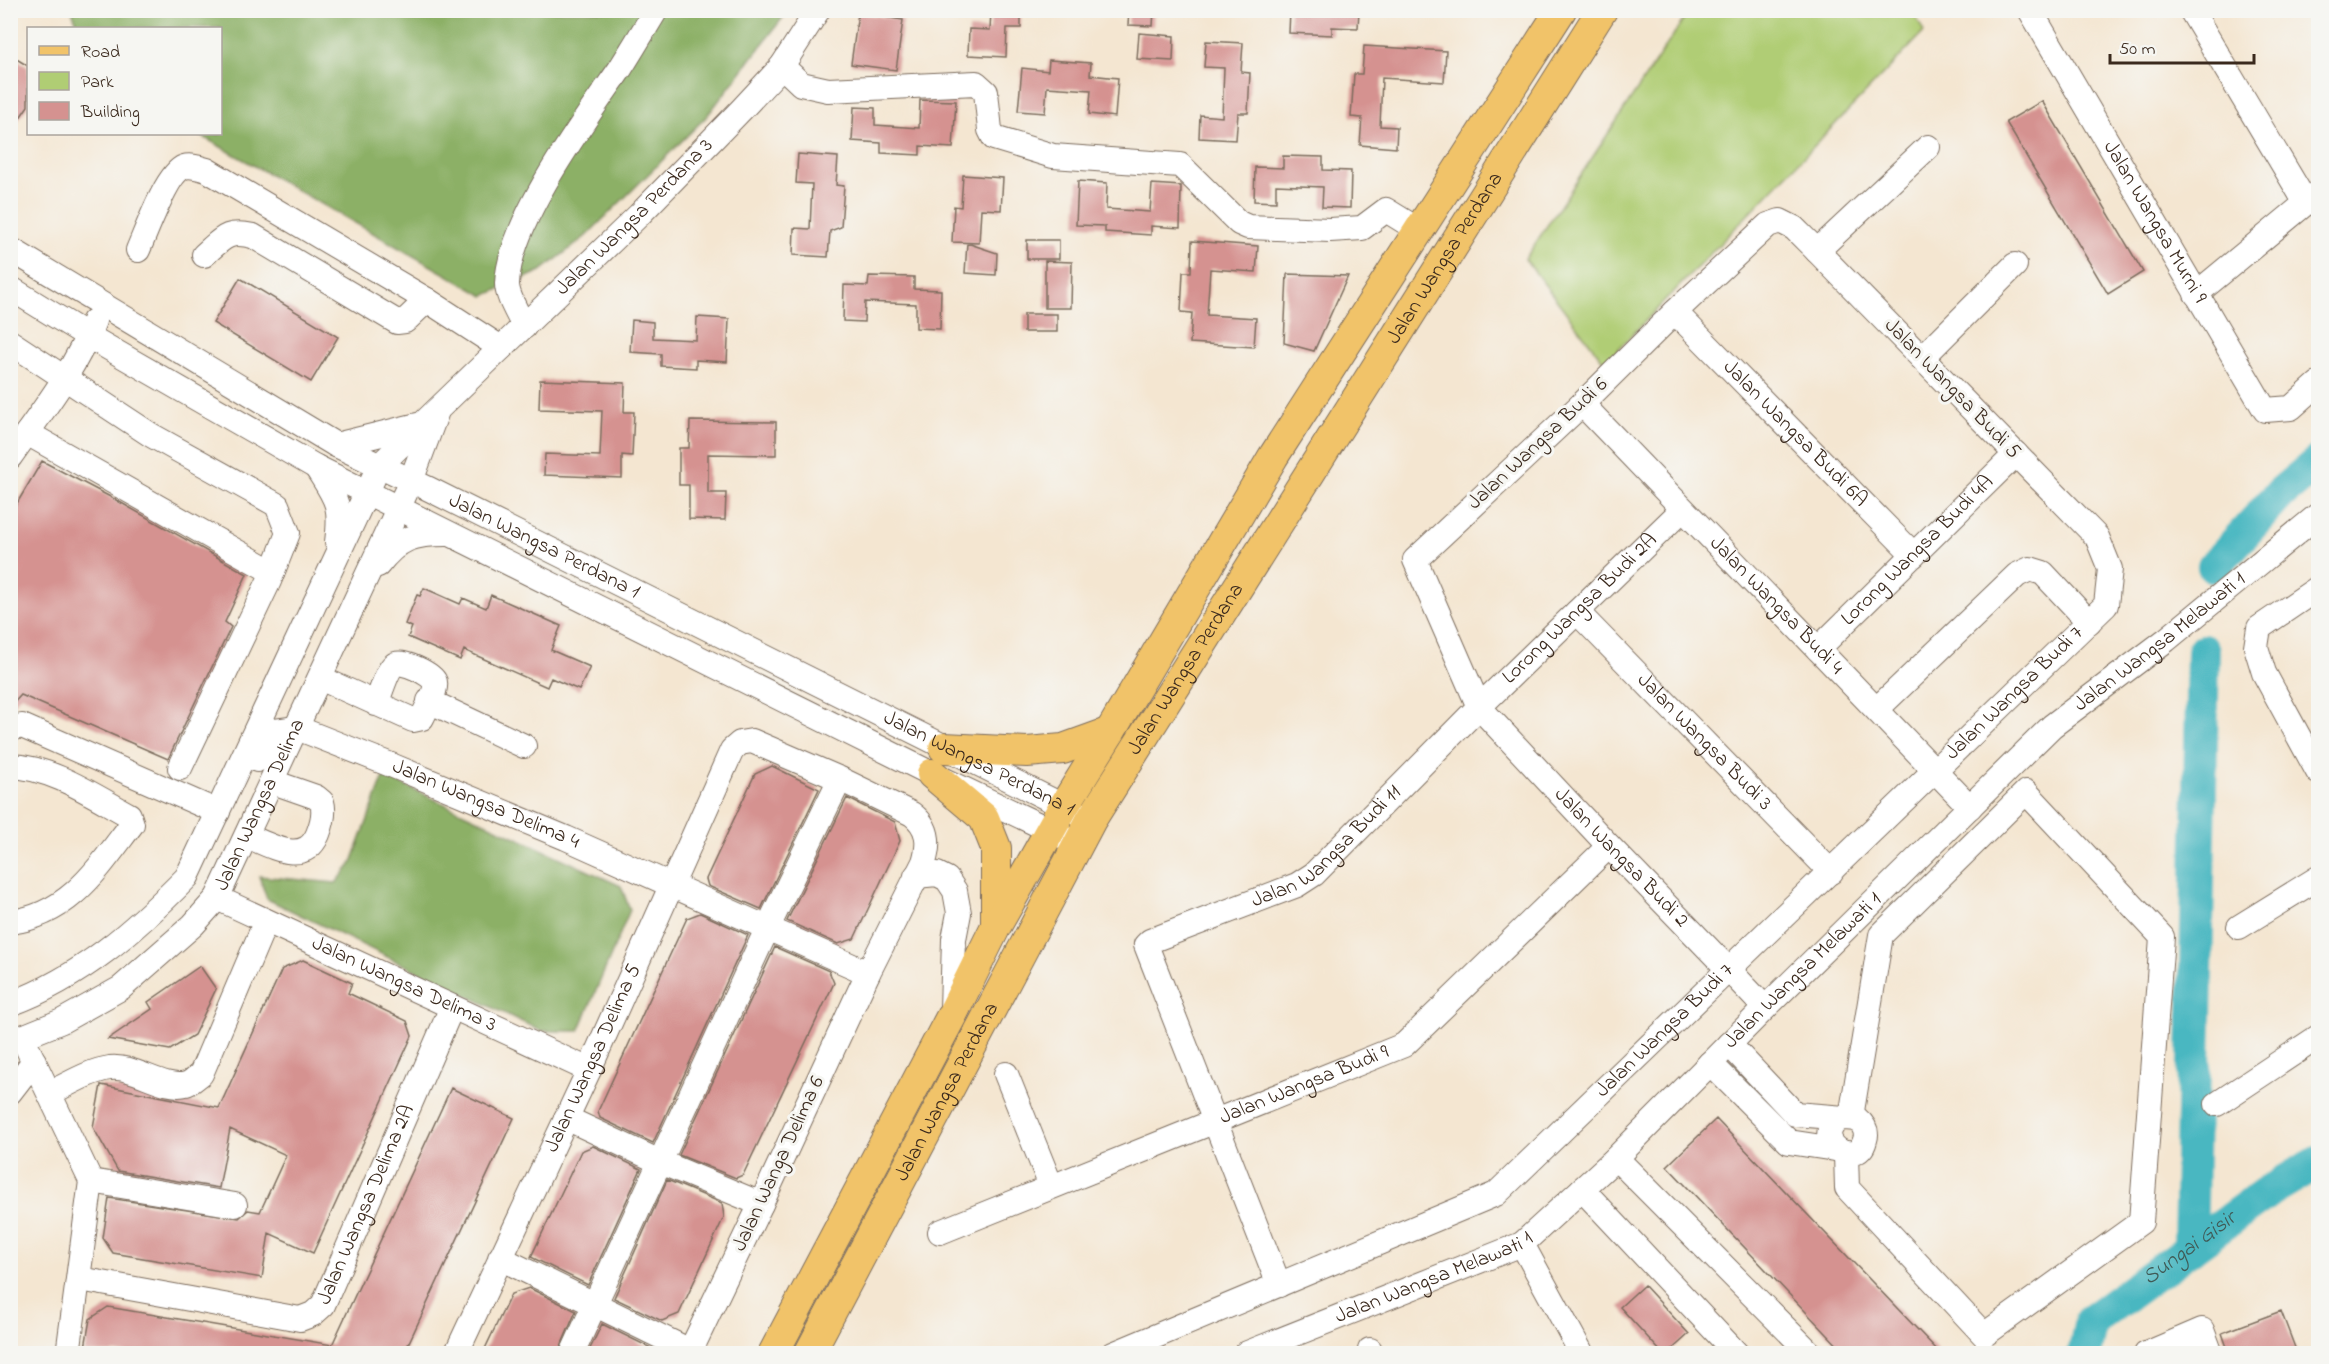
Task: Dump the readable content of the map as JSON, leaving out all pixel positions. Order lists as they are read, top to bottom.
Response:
{
  "streets": {
    "main road": ["Jalan Wangsa Perdana"],
    "street": [
      "Jalan Wangsa Perdana 3",
      "Jalan Wangsa Murni 9",
      "Jalan Wangsa Budi 5",
      "Jalan Wangsa Budi 6A",
      "Jalan Wangsa Budi 6",
      "Jalan Wangsa Perdana 1",
      "Lorong Wangsa Budi 4A",
      "Jalan Wangsa Budi 4",
      "Lorong Wangsa Budi 2A",
      "Jalan Wangsa Melawati 1",
      "Jalan Wangsa Budi 7",
      "Jalan Wangsa Budi 3",
      "Jalan Wangsa Delima",
      "Jalan Wangsa Delima 4",
      "Jalan Wangsa Budi 11",
      "Jalan Wangsa Budi 2",
      "Jalan Wangsa Delima 3",
      "Jalan Wangsa Delima 5",
      "Jalan Wangsa Budi 9",
      "Jalan Wanga Delima 6",
      "Jalan Wangsa Delima 2A"
    ]
  },
  "crossings": [
    ["Jalan Wangsa Perdana 3", "Jalan Wangsa Perdana 1"],
    ["Jalan Wangsa Perdana 3", "Jalan Wangsa Delima"],
    ["Jalan Wangsa Perdana", "Jalan Wangsa Perdana 1"],
    ["Jalan Wangsa Budi 5", "Jalan Wangsa Budi 6"],
    ["Jalan Wangsa Budi 5", "Lorong Wangsa Budi 4A"],
    ["Jalan Wangsa Budi 5", "Jalan Wangsa Budi 7"],
    ["Jalan Wangsa Budi 6A", "Jalan Wangsa Budi 6"],
    ["Jalan Wangsa Budi 6A", "Lorong Wangsa Budi 4A"],
    ["Jalan Wangsa Budi 6", "Jalan Wangsa Budi 4"],
    ["Jalan Wangsa Budi 6", "Lorong Wangsa Budi 2A"],
    ["Jalan Wangsa Budi 6", "Jalan Wangsa Budi 11"],
    ["Jalan Wangsa Budi 6", "Jalan Wangsa Budi 2"],
    ["Jalan Wangsa Perdana 1", "Jalan Wangsa Delima"],
    ["Lorong Wangsa Budi 4A", "Jalan Wangsa Budi 4"],
    ["Jalan Wangsa Budi 4", "Lorong Wangsa Budi 2A"],
    ["Jalan Wangsa Budi 4", "Jalan Wangsa Melawati 1"],
    ["Jalan Wangsa Budi 4", "Jalan Wangsa Budi 7"],
    ["Lorong Wangsa Budi 2A", "Jalan Wangsa Budi 3"],
    ["Lorong Wangsa Budi 2A", "Jalan Wangsa Budi 11"],
    ["Lorong Wangsa Budi 2A", "Jalan Wangsa Budi 2"],
    ["Jalan Wangsa Melawati 1", "Jalan Wangsa Budi 2"],
    ["Jalan Wangsa Budi 7", "Jalan Wangsa Budi 3"],
    ["Jalan Wangsa Budi 7", "Jalan Wangsa Budi 2"],
    ["Jalan Wangsa Delima", "Jalan Wangsa Delima 4"],
    ["Jalan Wangsa Delima", "Jalan Wangsa Delima 3"],
    ["Jalan Wangsa Delima 4", "Jalan Wangsa Delima 5"],
    ["Jalan Wangsa Delima 4", "Jalan Wanga Delima 6"],
    ["Jalan Wangsa Budi 11", "Jalan Wangsa Budi 2"],
    ["Jalan Wangsa Budi 11", "Jalan Wangsa Budi 9"],
    ["Jalan Wangsa Budi 2", "Jalan Wangsa Budi 9"],
    ["Jalan Wangsa Delima 3", "Jalan Wangsa Delima 5"],
    ["Jalan Wangsa Delima 3", "Jalan Wangsa Delima 2A"],
    ["Jalan Wangsa Delima 5", "Jalan Wanga Delima 6"]
  ],
  "water": ["Sungai Gisir"],
  "legend": ["Road", "Park", "Building"],
  "scale_bar": "50 m"
}
